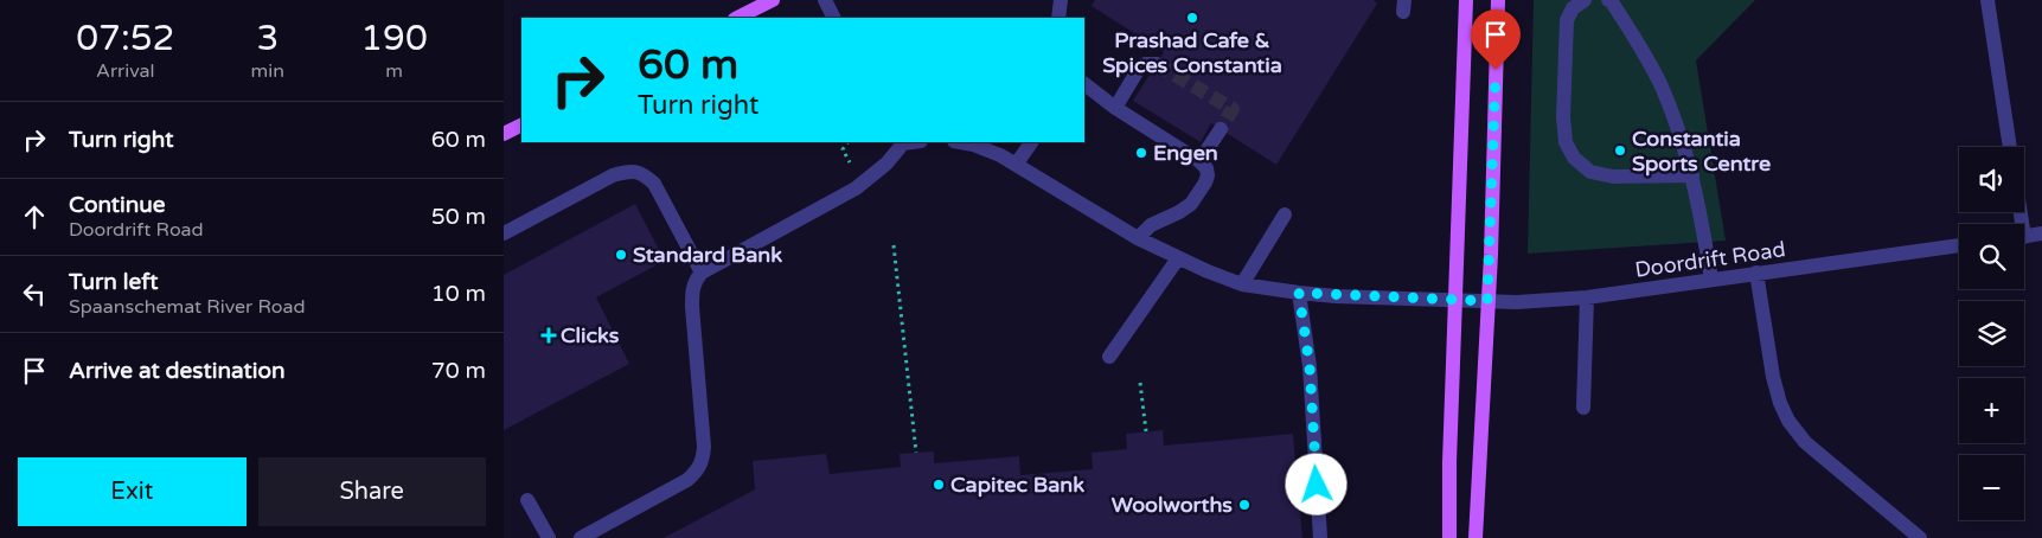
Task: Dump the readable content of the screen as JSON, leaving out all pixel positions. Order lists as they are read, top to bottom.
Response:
{
  "streets": {
    "street": ["Doordrift Road"]
  },
  "places": {
    "other": [
      "Prashad Cafe & Spices Constantia",
      "Constantia Sports Centre",
      "Engen",
      "Standard Bank",
      "Capitec Bank",
      "Woolworths"
    ],
    "health": ["Clicks"]
  },
  "page": {
    "eta": [
      "07:52",
      "Arrival",
      "3",
      "min",
      "190",
      "m"
    ],
    "turn": ["60 m", "Turn right"],
    "list": [
      {
        "name": "Turn right",
        "value": "60 m"
      },
      {
        "name": "Continue",
        "note": "Doordrift Road",
        "value": "50 m"
      },
      {
        "name": "Turn left",
        "note": "Spaanschemat River Road",
        "value": "10 m"
      },
      {
        "name": "Arrive at destination",
        "value": "70 m"
      }
    ],
    "map_buttons": ["+", "−"],
    "buttons": ["Exit", "Share"]
  }
}
